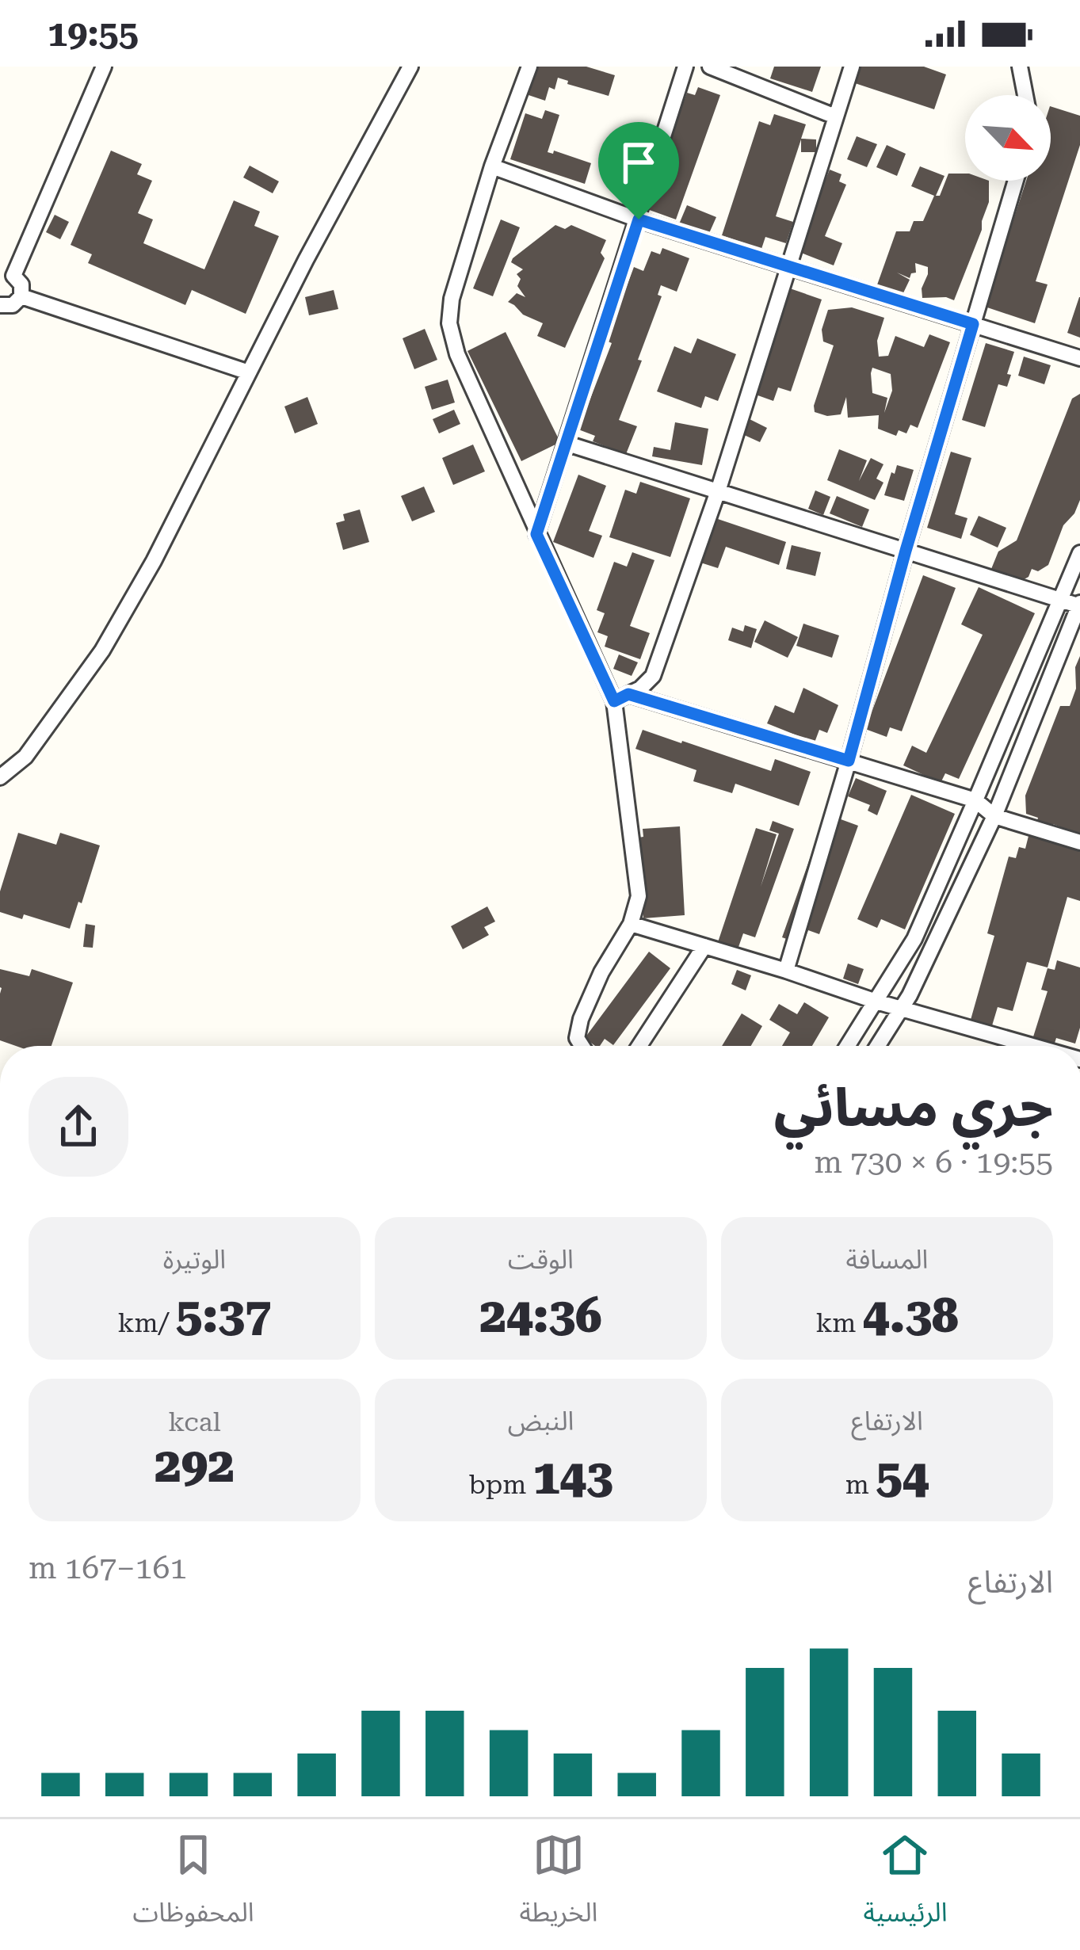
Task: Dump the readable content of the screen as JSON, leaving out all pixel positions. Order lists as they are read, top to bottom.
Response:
{
  "north": "bottom right",
  "page": {
    "status": "19:55",
    "heading": ["جري مسائي", "19:55 · 6 × 730 m"],
    "stats": [
      ["المسافة", "4.38 km"],
      ["الوقت", "24:36"],
      ["الوتيرة", "5:37 /km"],
      ["الارتفاع", "54 m"],
      ["النبض", "143 bpm"],
      ["kcal", "292"]
    ],
    "chart": ["الارتفاع", "161–167 m"],
    "tabs": ["الرئيسية", "الخريطة", "المحفوظات"]
  }
}
